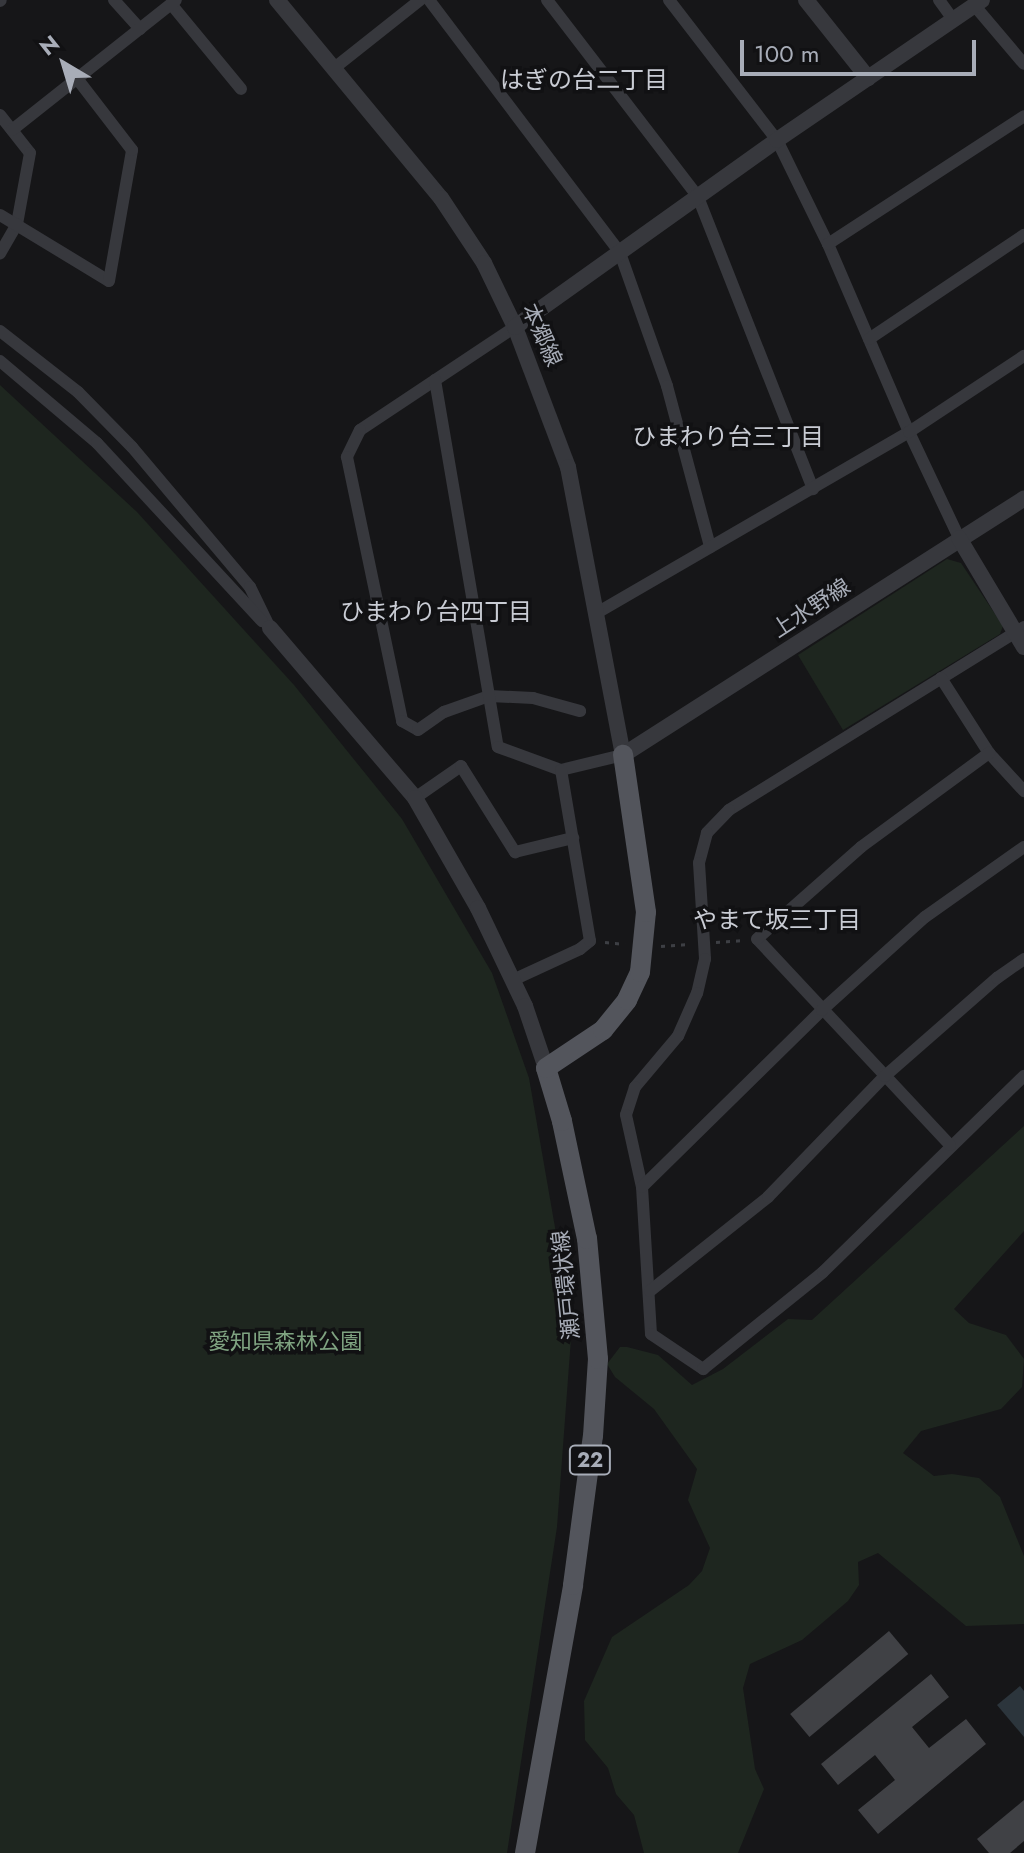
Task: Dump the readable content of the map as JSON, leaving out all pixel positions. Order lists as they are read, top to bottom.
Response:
{
  "streets": {
    "main road": ["瀬戸環状線", "22"],
    "street": ["本郷線", "上水野線"]
  },
  "crossings": [
    ["本郷線", "上水野線"]
  ],
  "districts": [
    "はぎの台二丁目",
    "ひまわり台三丁目",
    "ひまわり台四丁目",
    "やまて坂三丁目"
  ],
  "parks": ["愛知県森林公園"],
  "scale_bar": "100 m",
  "north": "top left"
}
